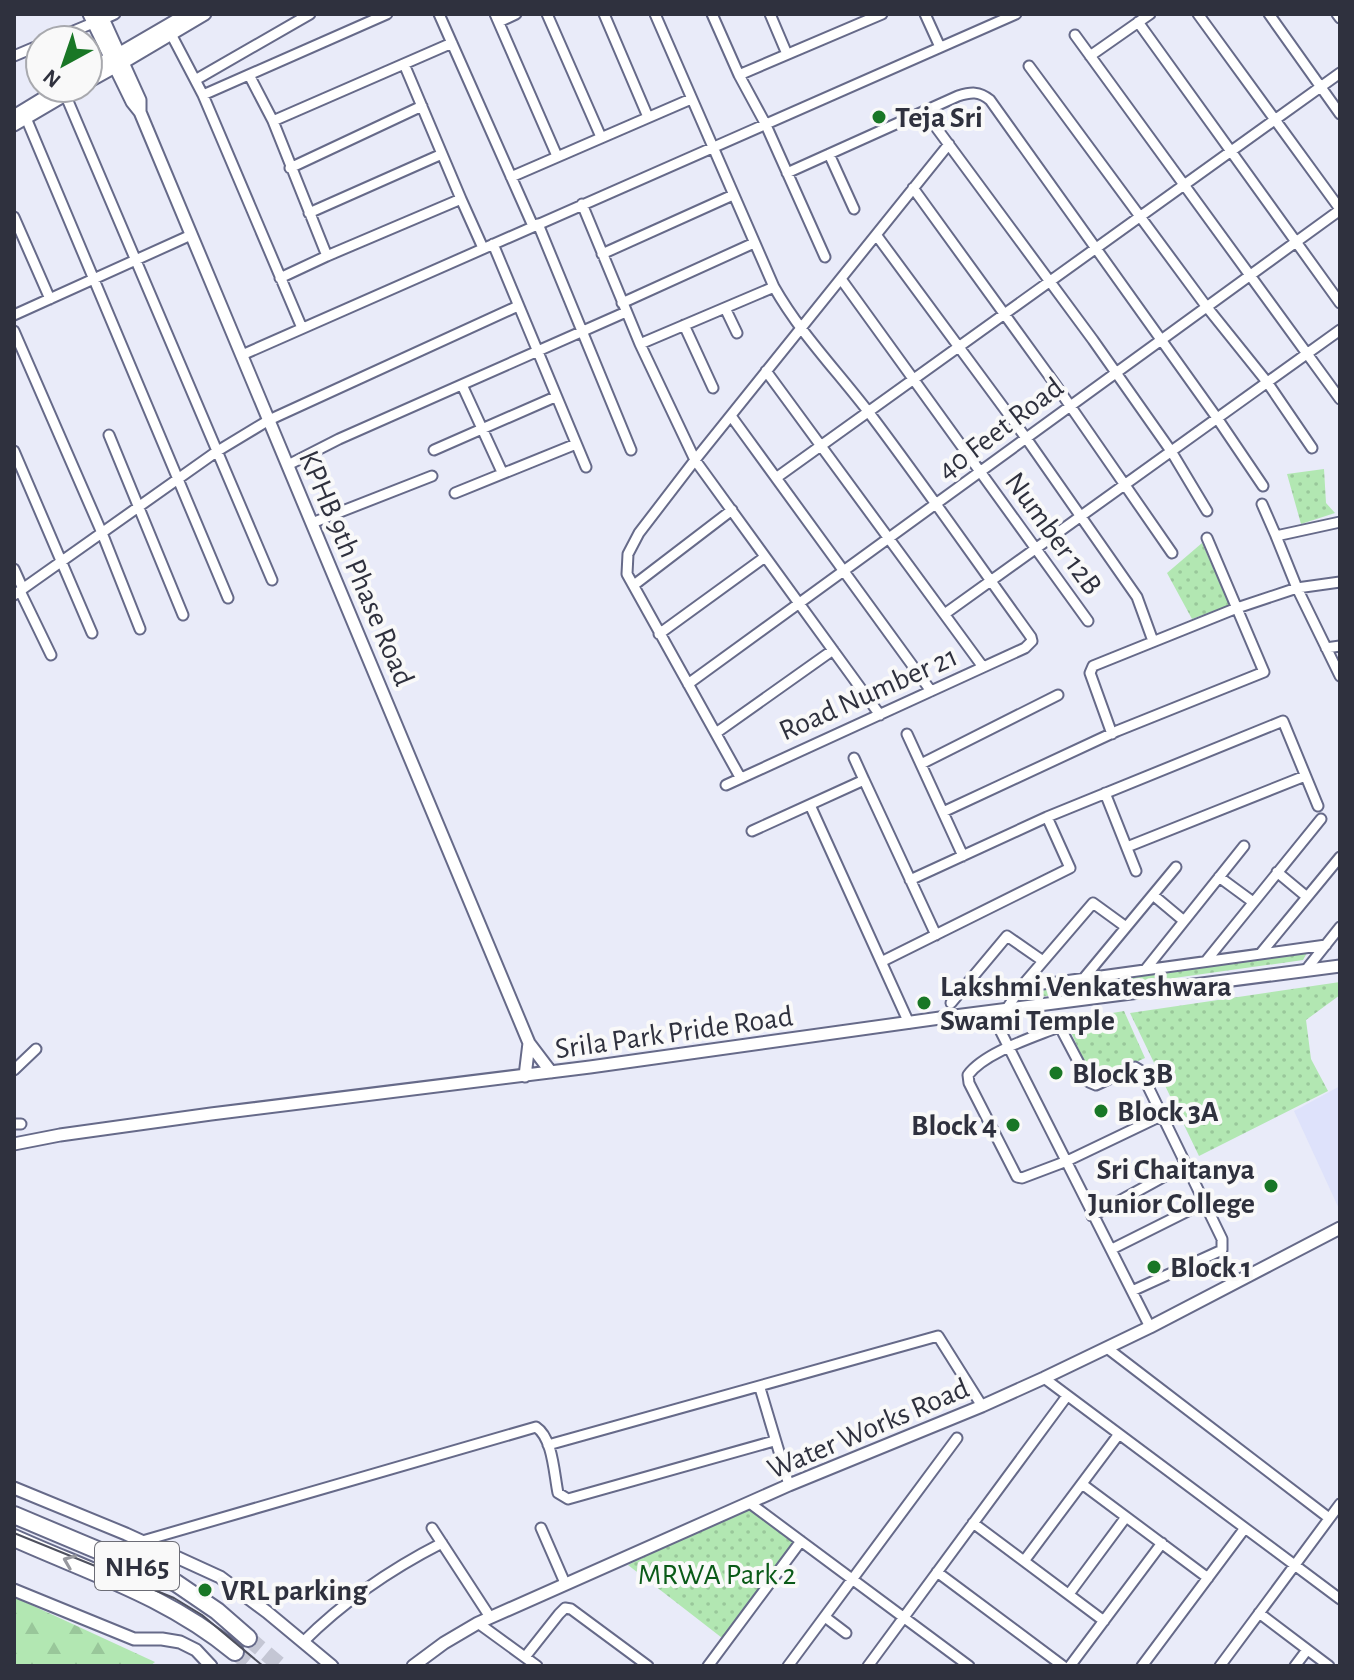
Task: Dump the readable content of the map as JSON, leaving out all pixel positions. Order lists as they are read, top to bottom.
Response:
{
  "streets": {
    "highway": ["NH65"],
    "street": [
      "40 Feet Road",
      "Number 12B",
      "KPHB 9th Phase Road",
      "Road Number 21",
      "Srila Park Pride Road",
      "Water Works Road"
    ]
  },
  "crossings": [
    ["40 Feet Road", "Number 12B"],
    ["KPHB 9th Phase Road", "Srila Park Pride Road"]
  ],
  "parks": ["MRWA Park 2"],
  "places": [
    "Teja Sri",
    "Lakshmi Venkateshwara Swami Temple",
    "Block 3B",
    "Block 3A",
    "Block 4",
    "Sri Chaitanya Junior College",
    "Block 1",
    "VRL parking"
  ],
  "north": "bottom left"
}
